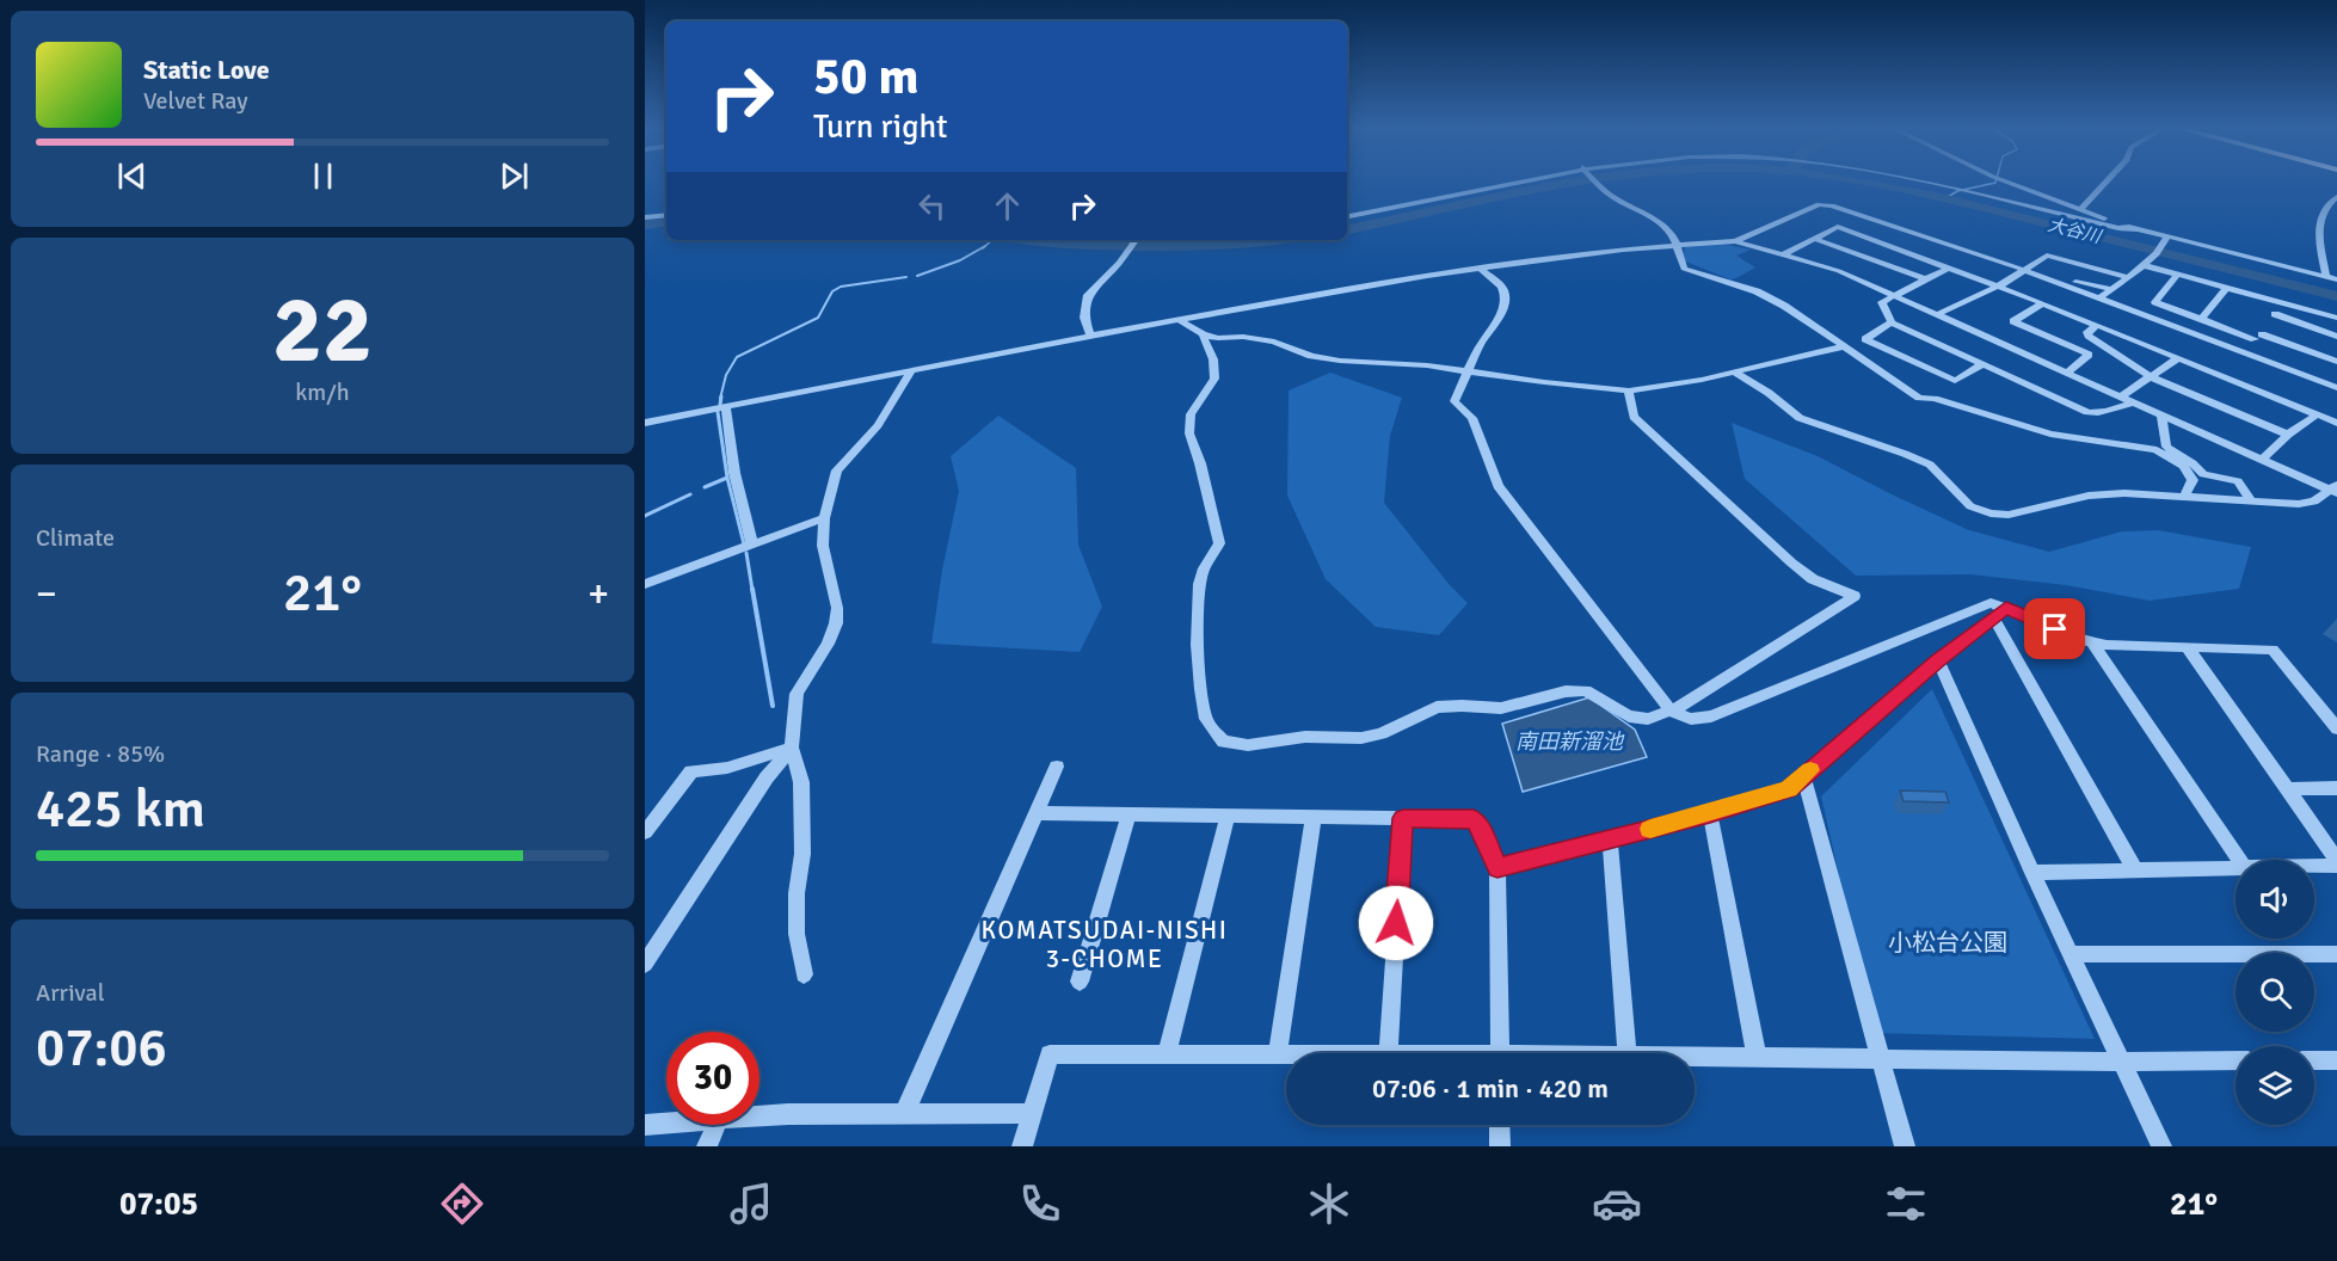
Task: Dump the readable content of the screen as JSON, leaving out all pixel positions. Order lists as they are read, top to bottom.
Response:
{
  "districts": ["KOMATSUDAI-NISHI 3-CHOME"],
  "water": ["大谷川", "南田新溜池"],
  "parks": ["小松台公園"],
  "page": {
    "turn": ["50 m", "Turn right"],
    "song": ["Static Love", "Velvet Ray"],
    "tile": [
      ["22", "km/h"],
      "Climate",
      ["Range · 85%", "425 km"],
      ["Arrival", "07:06"]
    ],
    "heat": ["−", "21°", "+"],
    "limit": "30",
    "trip": "07:06 · 1 min · 420 m",
    "tabs": ["07:05", "21°"]
  }
}
